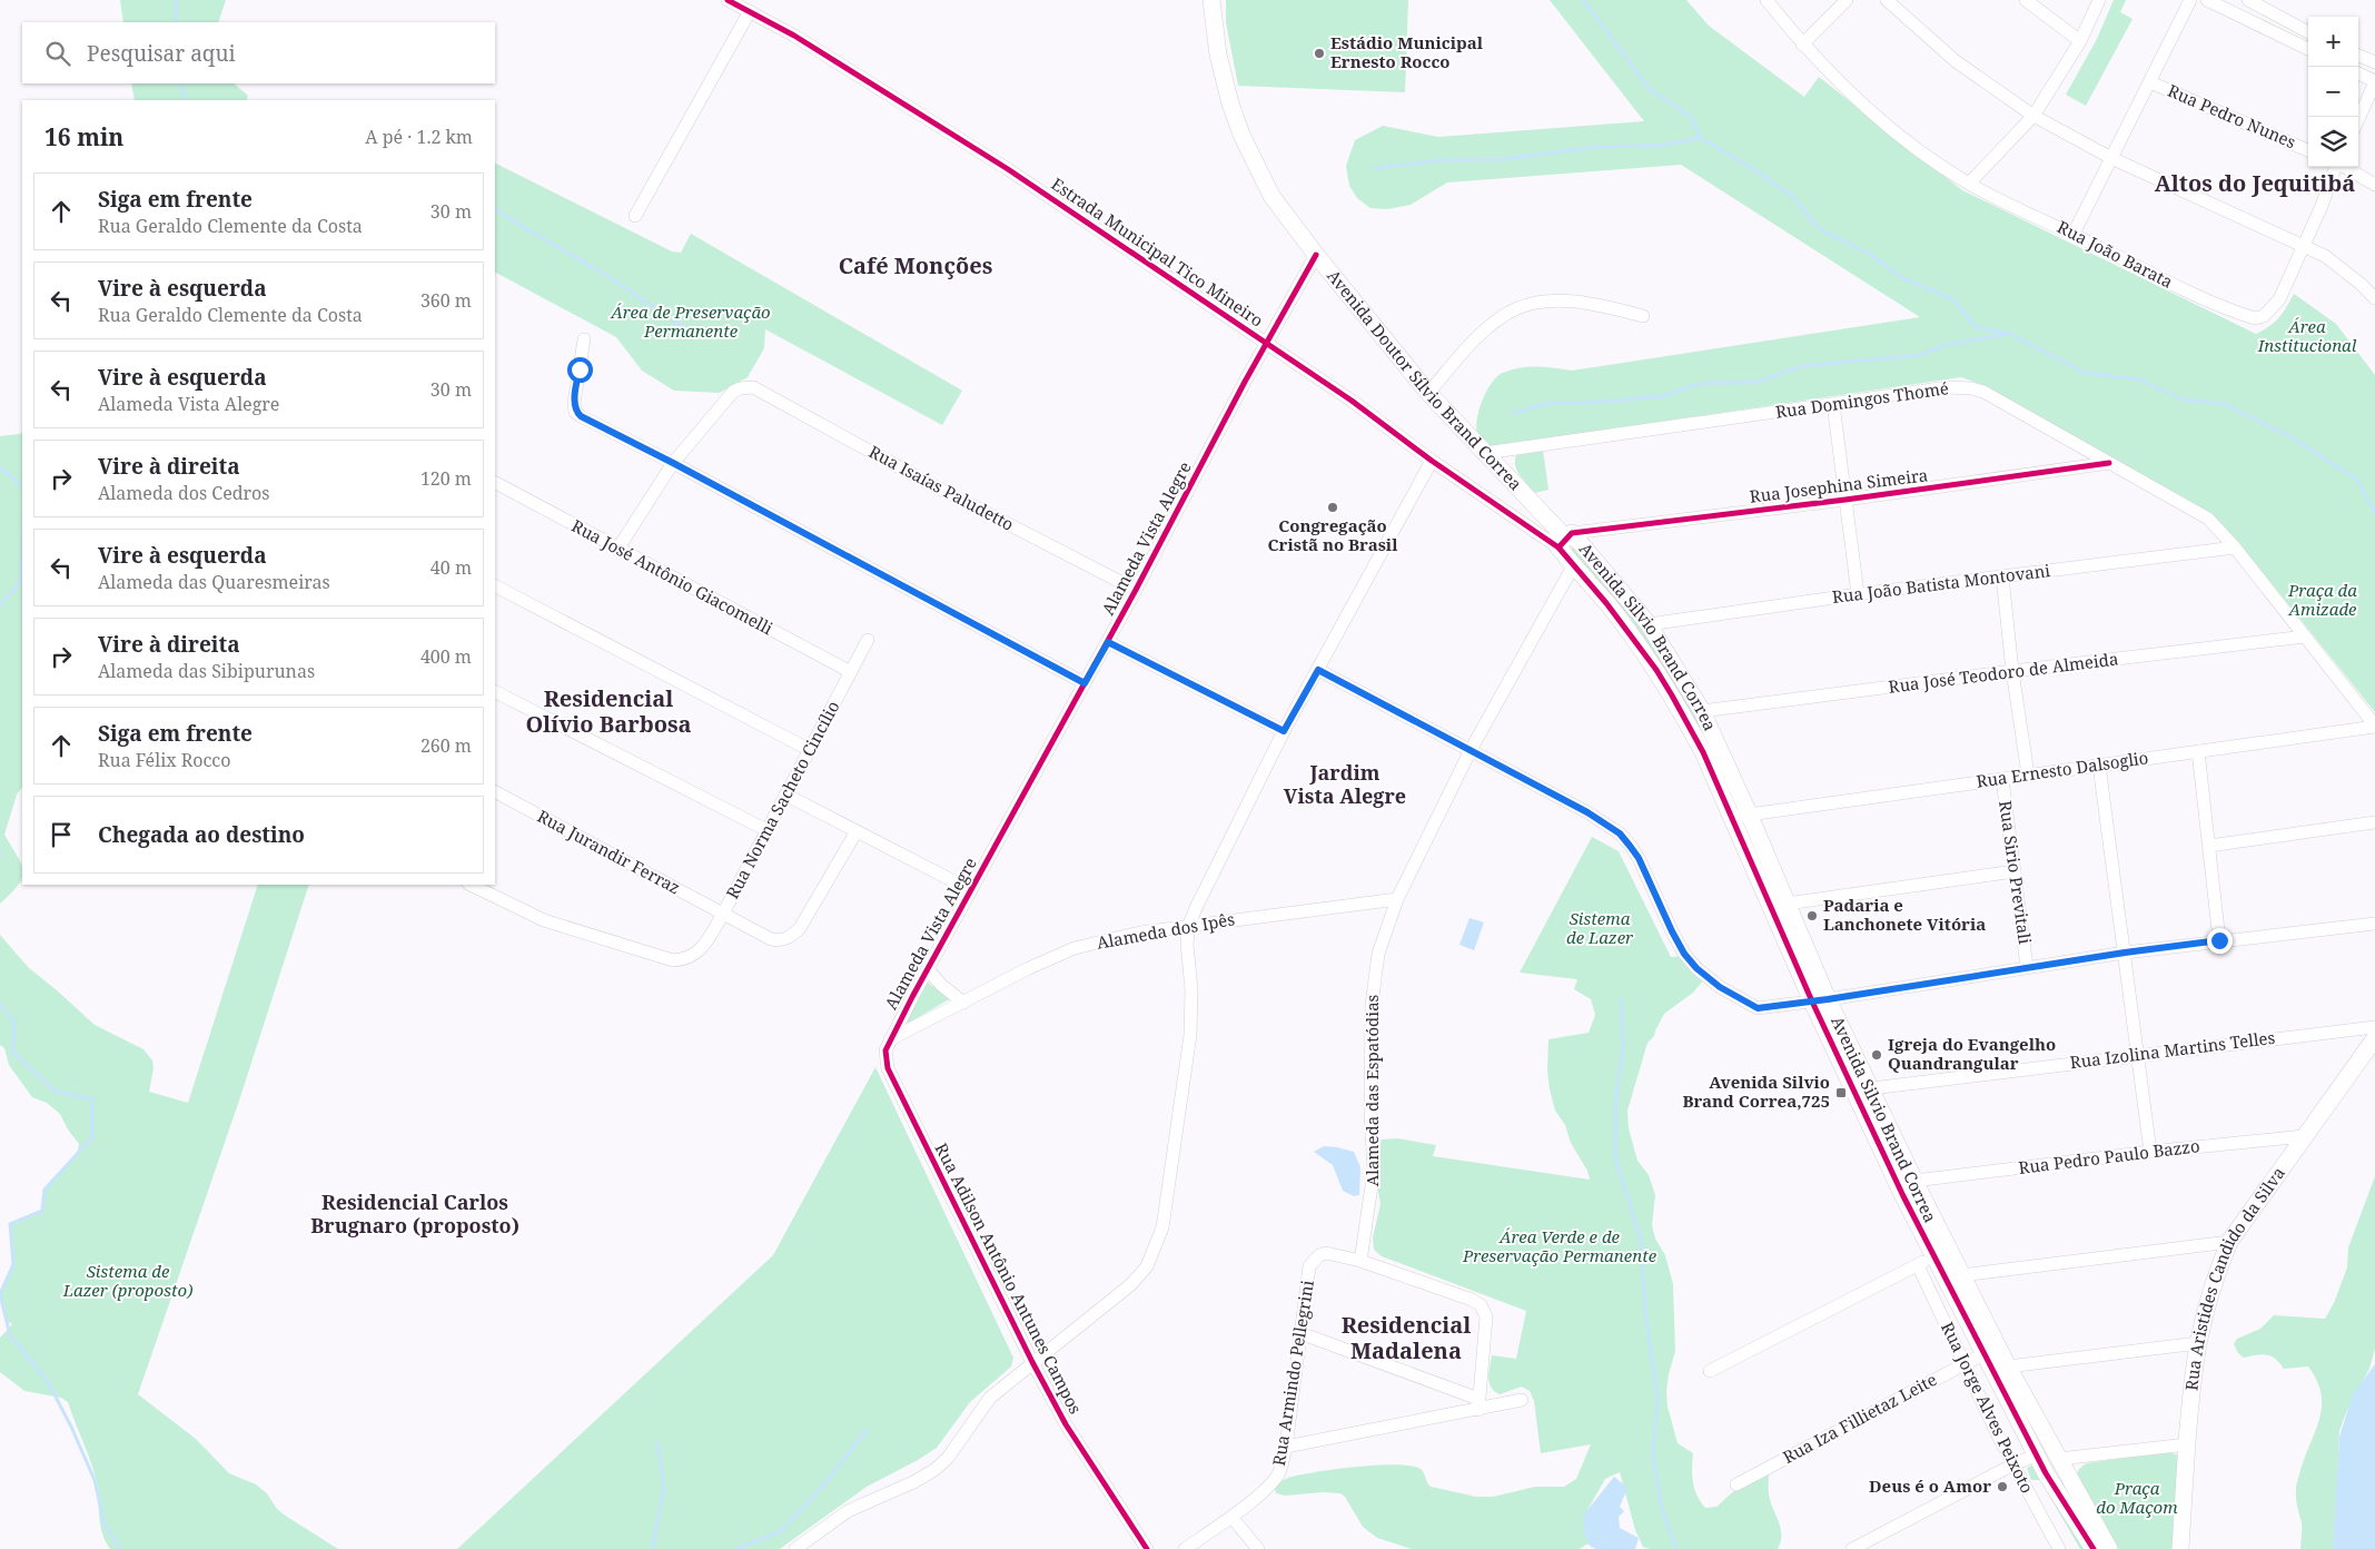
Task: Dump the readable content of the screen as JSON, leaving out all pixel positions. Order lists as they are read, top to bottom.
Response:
{
  "streets": {
    "main road": ["Avenida Doutor Sílvio Brand Correa", "Avenida Silvio Brand Correa", "Rua Aristides Candido da Silva"],
    "street": [
      "Rua Pedro Nunes",
      "Estrada Municipal Tico Mineiro",
      "Rua João Barata",
      "Rua Domingos Thomé",
      "Rua Josephina Simeira",
      "Rua Isaías Paludetto",
      "Alameda Vista Alegre",
      "Rua José Antônio Giacomelli",
      "Rua João Batista Montovani",
      "Rua José Teodoro de Almeida",
      "Rua Ernesto Dalsoglio",
      "Rua Norma Sacheto Cincílio",
      "Rua Jurandir Ferraz",
      "Rua Sirio Previtali",
      "Alameda dos Ipês",
      "Rua Izolina Martins Telles",
      "Alameda das Espatódias",
      "Rua Pedro Paulo Bazzo",
      "Rua Adilson Antônio Antunes Campos",
      "Rua Armindo Pellegrini",
      "Rua Jorge Alves Peixoto",
      "Rua Iza Fillietaz Leite"
    ]
  },
  "crossings": [
    ["Estrada Municipal Tico Mineiro", "Avenida Doutor Sílvio Brand Correa"],
    ["Estrada Municipal Tico Mineiro", "Rua Josephina Simeira"],
    ["Estrada Municipal Tico Mineiro", "Alameda Vista Alegre"],
    ["Estrada Municipal Tico Mineiro", "Avenida Silvio Brand Correa"],
    ["Avenida Doutor Sílvio Brand Correa", "Rua Domingos Thomé"],
    ["Avenida Doutor Sílvio Brand Correa", "Rua Josephina Simeira"],
    ["Avenida Doutor Sílvio Brand Correa", "Alameda Vista Alegre"],
    ["Avenida Doutor Sílvio Brand Correa", "Avenida Silvio Brand Correa"],
    ["Rua Domingos Thomé", "Rua Josephina Simeira"],
    ["Rua Domingos Thomé", "Rua João Batista Montovani"],
    ["Rua Domingos Thomé", "Rua José Teodoro de Almeida"],
    ["Rua Domingos Thomé", "Rua Ernesto Dalsoglio"],
    ["Rua Josephina Simeira", "Avenida Silvio Brand Correa"],
    ["Rua Isaías Paludetto", "Alameda Vista Alegre"],
    ["Alameda Vista Alegre", "Alameda dos Ipês"],
    ["Alameda Vista Alegre", "Rua Adilson Antônio Antunes Campos"],
    ["Rua José Antônio Giacomelli", "Rua Norma Sacheto Cincílio"],
    ["Rua João Batista Montovani", "Avenida Silvio Brand Correa"],
    ["Avenida Silvio Brand Correa", "Rua José Teodoro de Almeida"],
    ["Avenida Silvio Brand Correa", "Rua Ernesto Dalsoglio"],
    ["Avenida Silvio Brand Correa", "Rua Izolina Martins Telles"],
    ["Avenida Silvio Brand Correa", "Alameda das Espatódias"],
    ["Avenida Silvio Brand Correa", "Rua Pedro Paulo Bazzo"],
    ["Avenida Silvio Brand Correa", "Rua Iza Fillietaz Leite"],
    ["Rua Ernesto Dalsoglio", "Rua Sirio Previtali"],
    ["Rua Norma Sacheto Cincílio", "Rua Jurandir Ferraz"],
    ["Alameda dos Ipês", "Alameda das Espatódias"],
    ["Alameda dos Ipês", "Rua Adilson Antônio Antunes Campos"],
    ["Alameda das Espatódias", "Rua Armindo Pellegrini"],
    ["Rua Pedro Paulo Bazzo", "Rua Aristides Candido da Silva"],
    ["Rua Jorge Alves Peixoto", "Rua Iza Fillietaz Leite"]
  ],
  "districts": [
    "Altos do Jequitibá",
    "Café Monções",
    "Residencial Olívio Barbosa",
    "Jardim Vista Alegre",
    "Residencial Carlos Brugnaro (proposto)",
    "Residencial Madalena"
  ],
  "parks": [
    "Área de Preservação Permanente",
    "Área Institucional",
    "Praça da Amizade",
    "Sistema de Lazer",
    "Área Verde e de Preservação Permanente",
    "Sistema de Lazer (proposto)",
    "Praça do Maçom"
  ],
  "places": {
    "other": [
      "Estádio Municipal Ernesto Rocco",
      "Congregação Cristã no Brasil",
      "Padaria e Lanchonete Vitória",
      "Igreja do Evangelho Quandrangular",
      "Deus é o Amor"
    ],
    "transit": ["Avenida Silvio Brand Correa,725"]
  },
  "page": {
    "map_buttons": ["+", "−"],
    "search": "Pesquisar aqui",
    "heading": ["16 min", "A pé · 1.2 km"],
    "list": [
      ["Siga em frente", "Rua Geraldo Clemente da Costa", "30 m"],
      ["Vire à esquerda", "Rua Geraldo Clemente da Costa", "360 m"],
      ["Vire à esquerda", "Alameda Vista Alegre", "30 m"],
      ["Vire à direita", "Alameda dos Cedros", "120 m"],
      ["Vire à esquerda", "Alameda das Quaresmeiras", "40 m"],
      ["Vire à direita", "Alameda das Sibipurunas", "400 m"],
      ["Siga em frente", "Rua Félix Rocco", "260 m"],
      "Chegada ao destino"
    ]
  }
}
